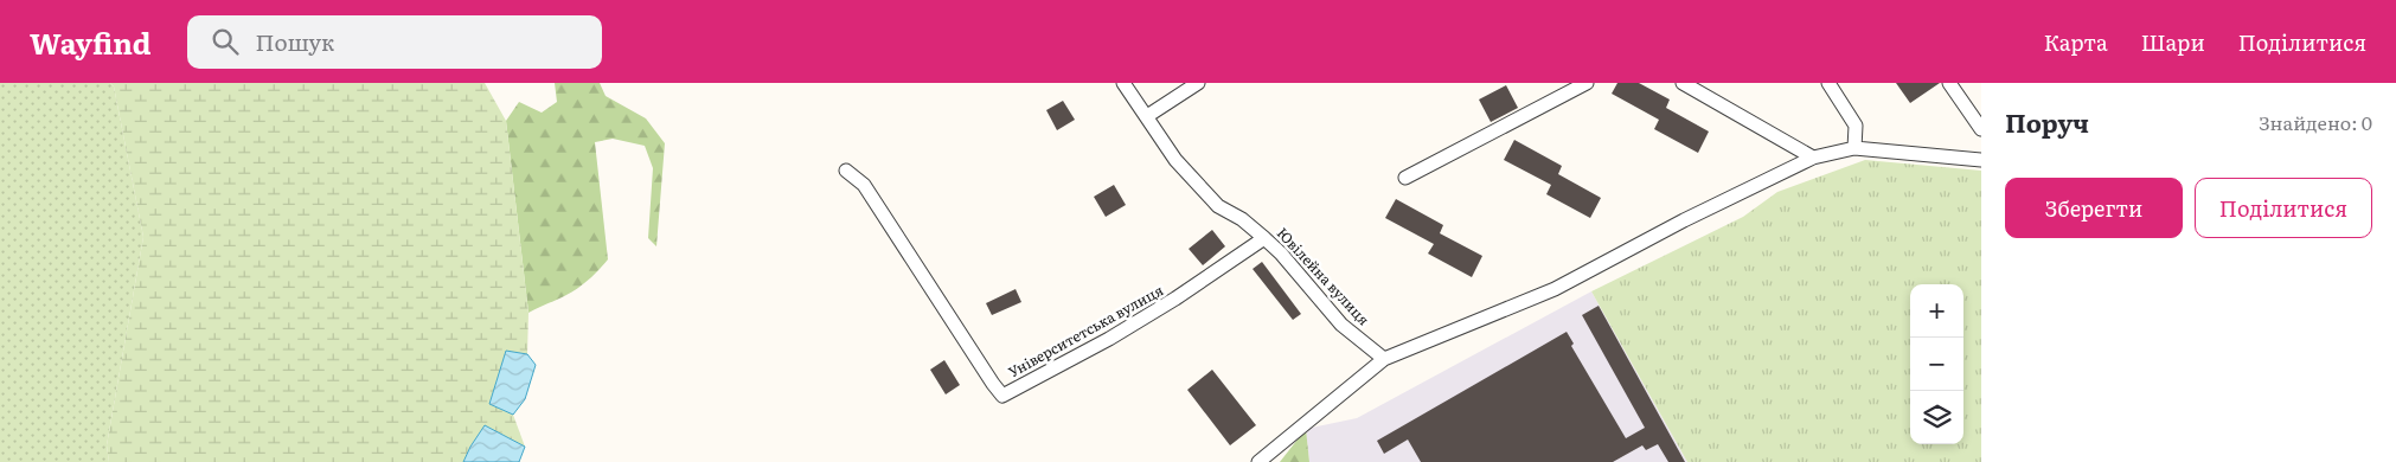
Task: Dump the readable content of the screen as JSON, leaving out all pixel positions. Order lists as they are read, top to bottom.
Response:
{
  "streets": {
    "street": ["Ювілейна вулиця", "Університетська вулиця"]
  },
  "crossings": [
    ["Ювілейна вулиця", "Університетська вулиця"]
  ],
  "page": {
    "header": "Wayfind",
    "search": "Пошук",
    "nav": ["Карта", "Шари", "Поділитися"],
    "heading": ["Поруч", "Знайдено: 0"],
    "buttons": ["Зберегти", "Поділитися"],
    "map_buttons": ["+", "−"]
  }
}
